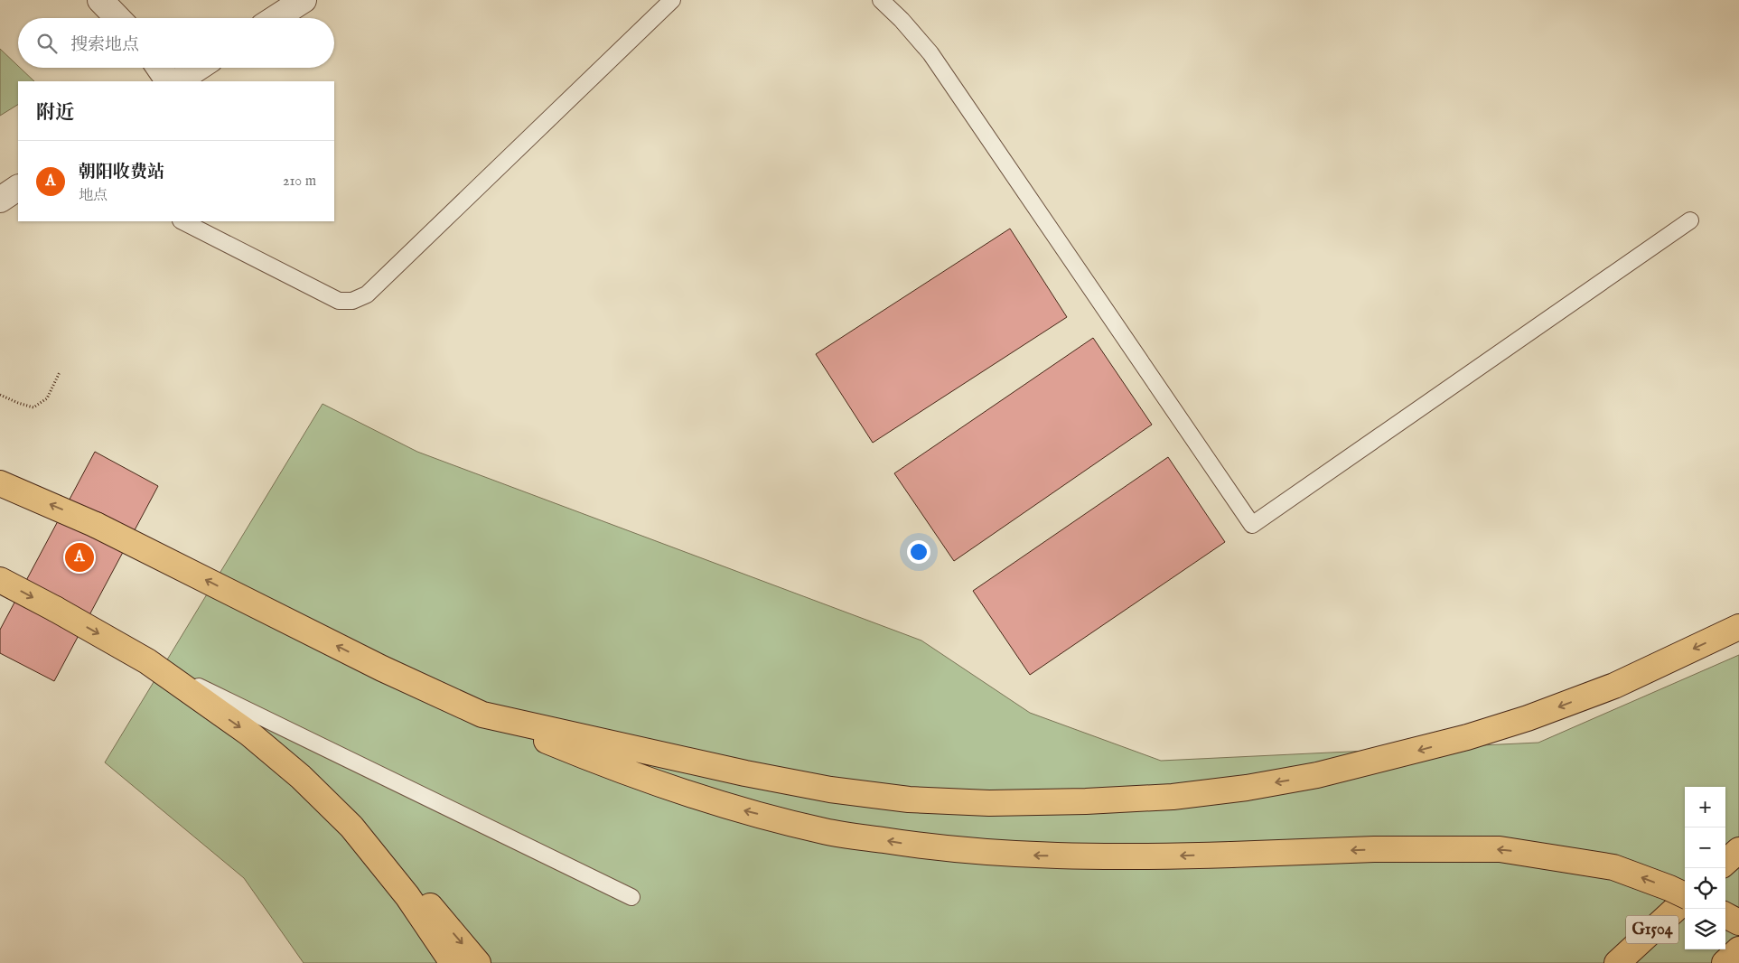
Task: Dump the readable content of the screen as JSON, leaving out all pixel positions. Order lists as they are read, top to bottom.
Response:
{
  "streets": {
    "highway": ["G1504"]
  },
  "page": {
    "search": "搜索地点",
    "heading": "附近",
    "list": [
      {
        "mark": "A",
        "name": "朝阳收费站",
        "note": "地点",
        "value": "210 m"
      }
    ],
    "pins": "A",
    "map_buttons": ["+", "−"]
  }
}
